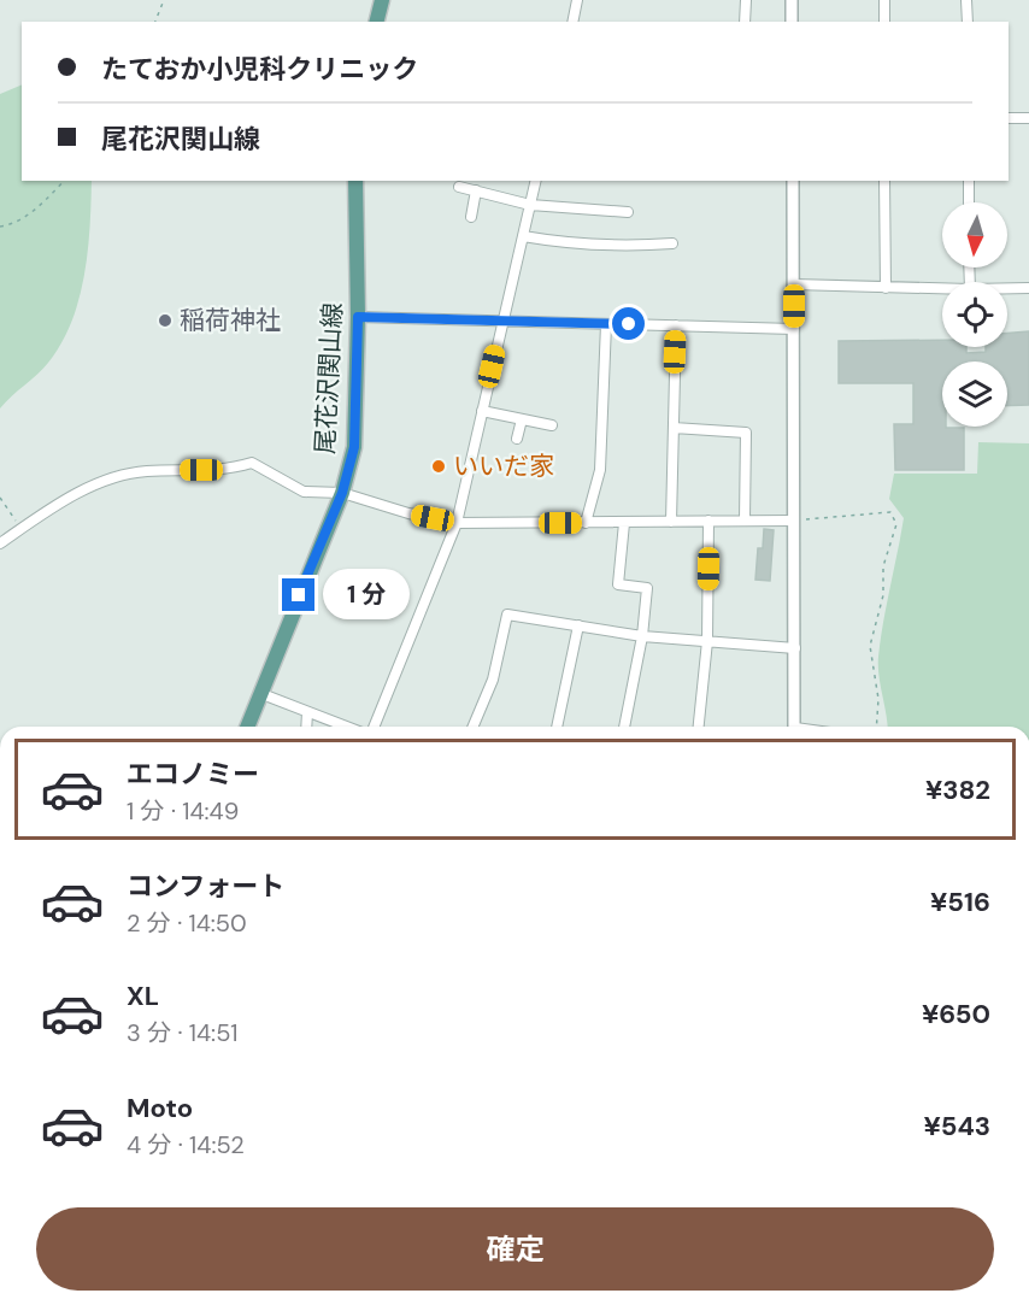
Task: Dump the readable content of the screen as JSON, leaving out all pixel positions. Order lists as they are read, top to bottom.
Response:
{
  "streets": {
    "main road": ["尾花沢関山線"]
  },
  "places": ["稲荷神社", "いいだ家"],
  "north": "bottom",
  "page": {
    "banner": ["たておか小児科クリニック", "尾花沢関山線"],
    "bubble": "1 分",
    "list": [
      {
        "name": "エコノミー",
        "note": "1 分 · 14:49",
        "value": "¥382"
      },
      {
        "name": "コンフォート",
        "note": "2 分 · 14:50",
        "value": "¥516"
      },
      {
        "name": "XL",
        "note": "3 分 · 14:51",
        "value": "¥650"
      },
      {
        "name": "Moto",
        "note": "4 分 · 14:52",
        "value": "¥543"
      }
    ],
    "buttons": "確定"
  }
}
